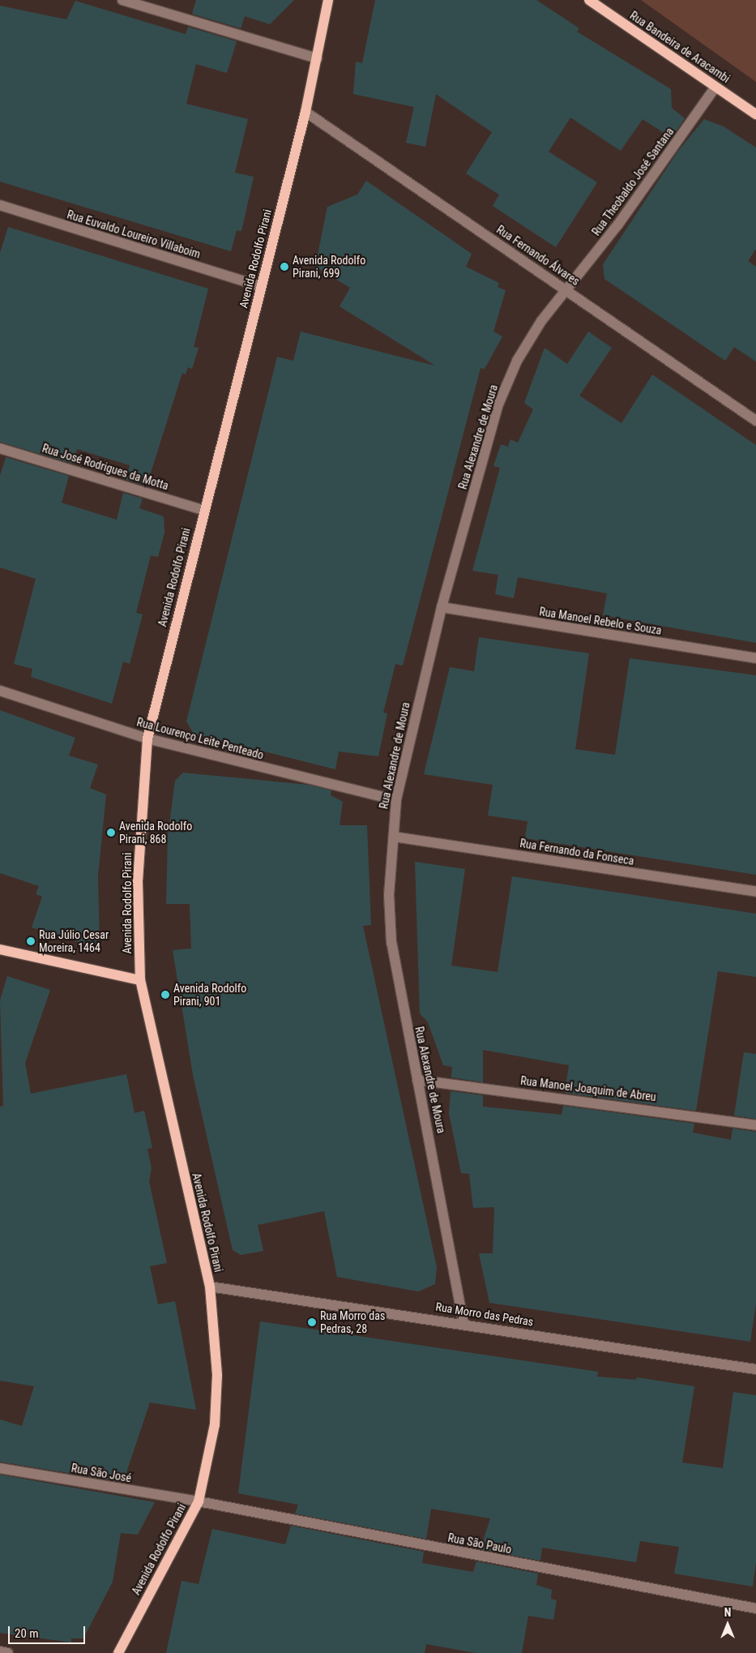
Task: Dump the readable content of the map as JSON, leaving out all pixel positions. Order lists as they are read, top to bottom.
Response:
{
  "streets": {
    "main road": ["Rua Bandeira de Aracambi", "Avenida Rodolfo Pirani"],
    "street": [
      "Rua Theobaldo José Santana",
      "Rua Euvaldo Loureiro Villaboim",
      "Rua Fernando Álvares",
      "Rua Alexandre de Moura",
      "Rua José Rodrigues da Motta",
      "Rua Manoel Rebelo e Souza",
      "Rua Lourenço Leite Penteado",
      "Rua Fernando da Fonseca",
      "Rua Manoel Joaquim de Abreu",
      "Rua Morro das Pedras",
      "Rua São José",
      "Rua São Paulo"
    ]
  },
  "crossings": [
    ["Rua Bandeira de Aracambi", "Rua Theobaldo José Santana"],
    ["Rua Theobaldo José Santana", "Rua Fernando Álvares"],
    ["Rua Theobaldo José Santana", "Rua Alexandre de Moura"],
    ["Rua Euvaldo Loureiro Villaboim", "Avenida Rodolfo Pirani"],
    ["Rua Fernando Álvares", "Avenida Rodolfo Pirani"],
    ["Rua Fernando Álvares", "Rua Alexandre de Moura"],
    ["Avenida Rodolfo Pirani", "Rua José Rodrigues da Motta"],
    ["Avenida Rodolfo Pirani", "Rua Lourenço Leite Penteado"],
    ["Avenida Rodolfo Pirani", "Rua Morro das Pedras"],
    ["Avenida Rodolfo Pirani", "Rua São José"],
    ["Avenida Rodolfo Pirani", "Rua São Paulo"],
    ["Rua Alexandre de Moura", "Rua Manoel Rebelo e Souza"],
    ["Rua Alexandre de Moura", "Rua Lourenço Leite Penteado"],
    ["Rua Alexandre de Moura", "Rua Fernando da Fonseca"],
    ["Rua Alexandre de Moura", "Rua Manoel Joaquim de Abreu"],
    ["Rua Alexandre de Moura", "Rua Morro das Pedras"],
    ["Rua São José", "Rua São Paulo"]
  ],
  "places": [
    "Avenida Rodolfo Pirani, 699",
    "Avenida Rodolfo Pirani, 868",
    "Rua Júlio Cesar Moreira, 1464",
    "Avenida Rodolfo Pirani, 901",
    "Rua Morro das Pedras, 28"
  ],
  "scale_bar": "20 m",
  "north": "top"
}
